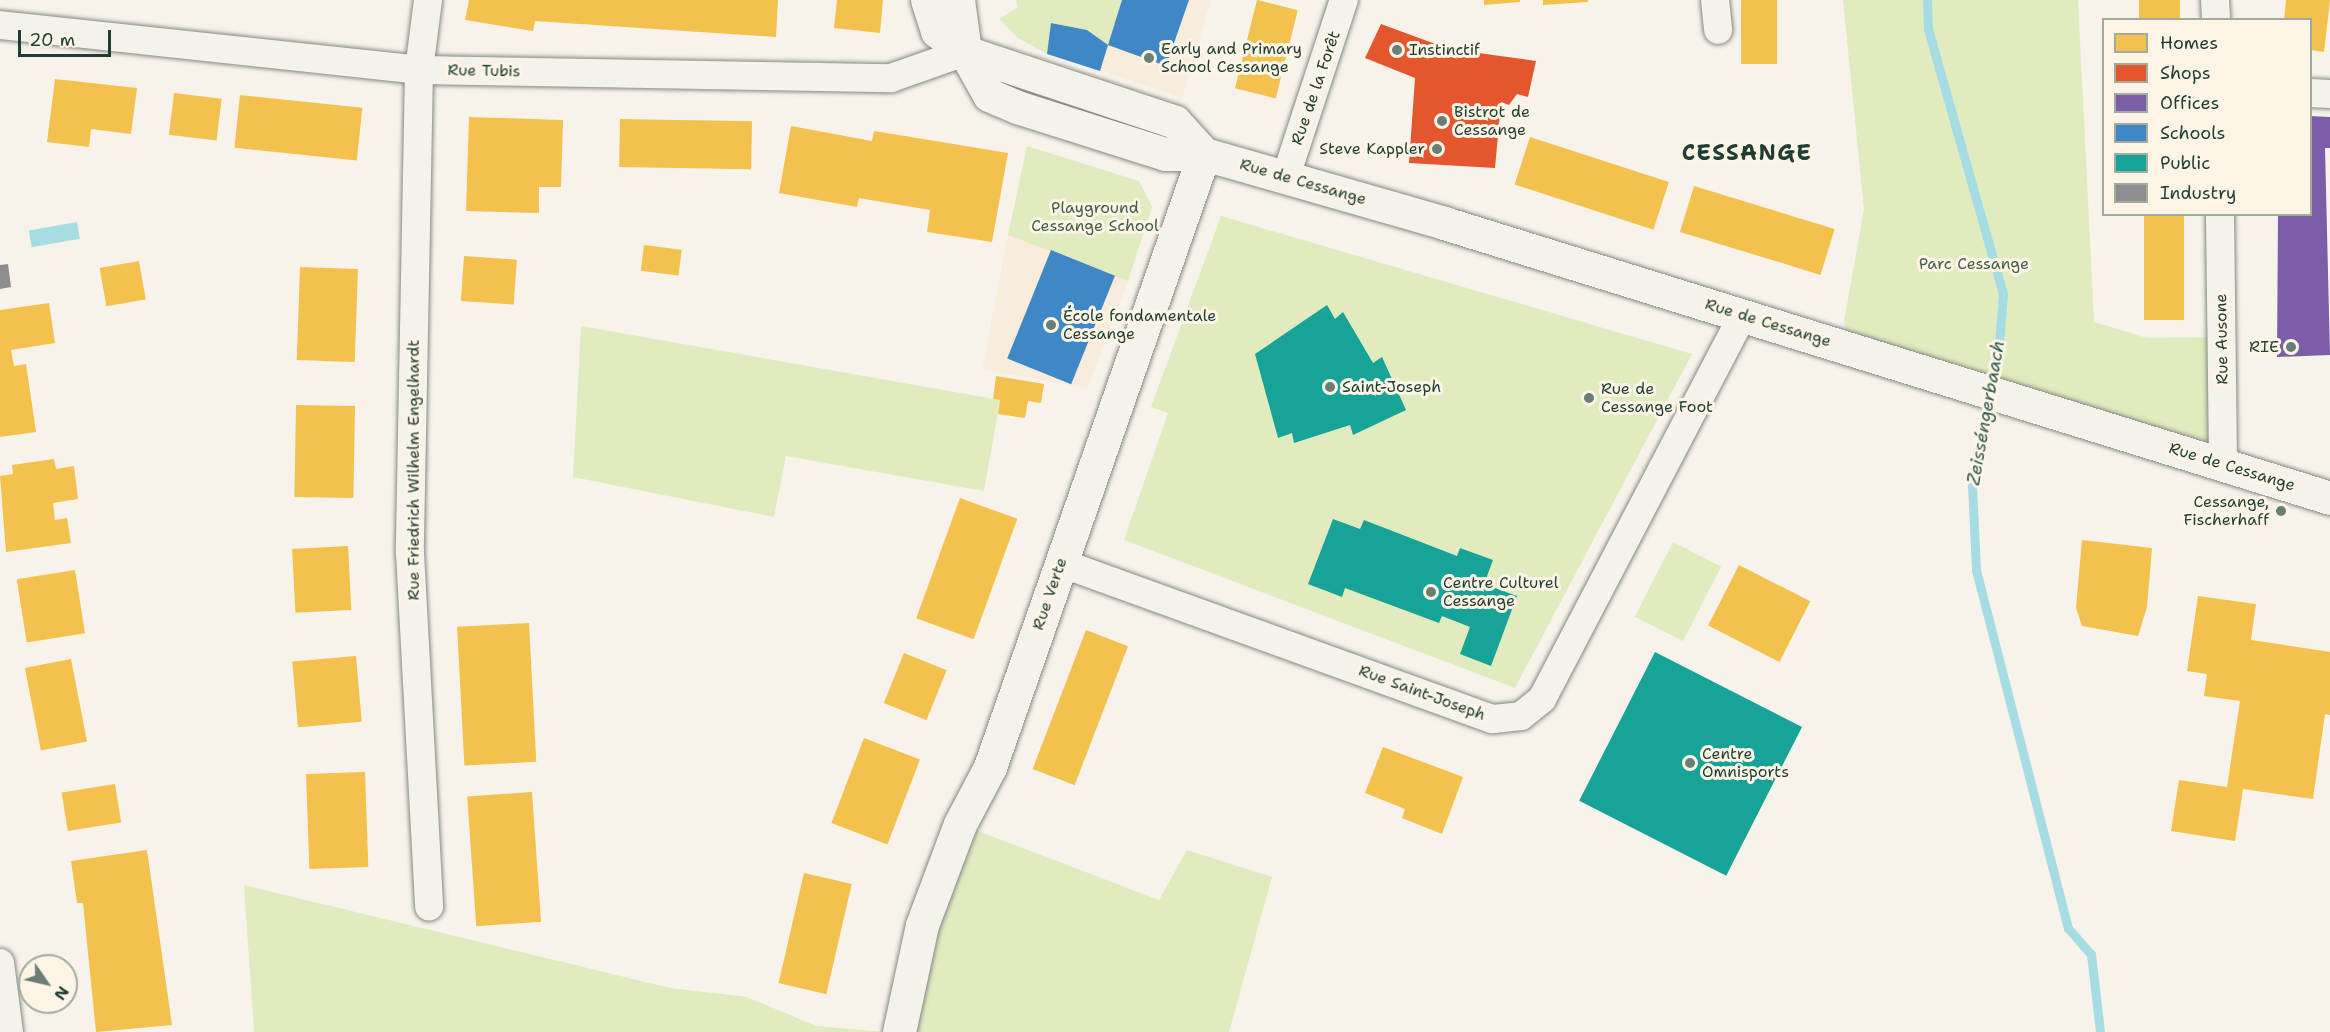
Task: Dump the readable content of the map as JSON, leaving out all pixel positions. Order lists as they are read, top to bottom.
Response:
{
  "streets": {
    "main road": ["Rue de Cessange", "Rue Verte"],
    "street": [
      "Rue Tubis",
      "Rue de la Forêt",
      "Rue Ausone",
      "Rue Friedrich Wilhelm Engelhardt",
      "Rue Saint-Joseph"
    ]
  },
  "crossings": [
    ["Rue Tubis", "Rue Friedrich Wilhelm Engelhardt"],
    ["Rue de la Forêt", "Rue de Cessange"],
    ["Rue de Cessange", "Rue Ausone"],
    ["Rue de Cessange", "Rue Verte"],
    ["Rue de Cessange", "Rue Saint-Joseph"],
    ["Rue Verte", "Rue Saint-Joseph"]
  ],
  "districts": ["CESSANGE"],
  "water": ["Zeisséngerbaach"],
  "parks": ["Playground Cessange School", "Parc Cessange"],
  "places": [
    "Instinctif",
    "Early and Primary School Cessange",
    "Bistrot de Cessange",
    "Steve Kappler",
    "École fondamentale Cessange",
    "RIE",
    "Saint-Joseph",
    "Rue de Cessange Foot",
    "Cessange, Fischerhaff",
    "Centre Culturel Cessange",
    "Centre Omnisports"
  ],
  "legend": [
    "Homes",
    "Shops",
    "Offices",
    "Schools",
    "Public",
    "Industry"
  ],
  "scale_bar": "20 m",
  "north": "bottom right"
}
